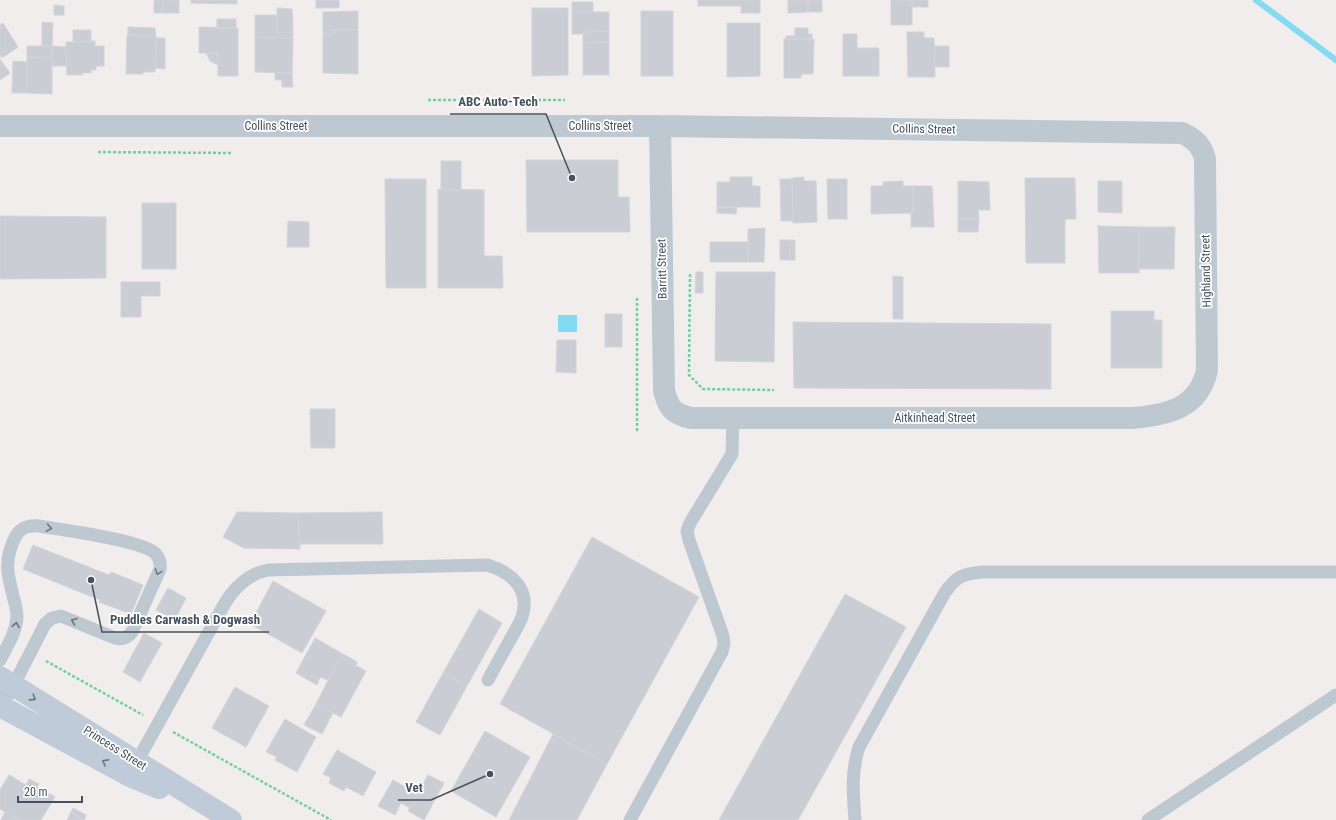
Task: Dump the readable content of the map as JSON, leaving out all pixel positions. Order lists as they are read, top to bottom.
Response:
{
  "streets": {
    "main road": ["Princess Street"],
    "street": [
      "Collins Street",
      "Barritt Street",
      "Highland Street",
      "Aitkinhead Street"
    ]
  },
  "crossings": [
    ["Collins Street", "Barritt Street"],
    ["Collins Street", "Highland Street"],
    ["Barritt Street", "Aitkinhead Street"],
    ["Highland Street", "Aitkinhead Street"]
  ],
  "places": ["ABC Auto-Tech", "Puddles Carwash & Dogwash", "Vet"],
  "scale_bar": "20 m"
}
